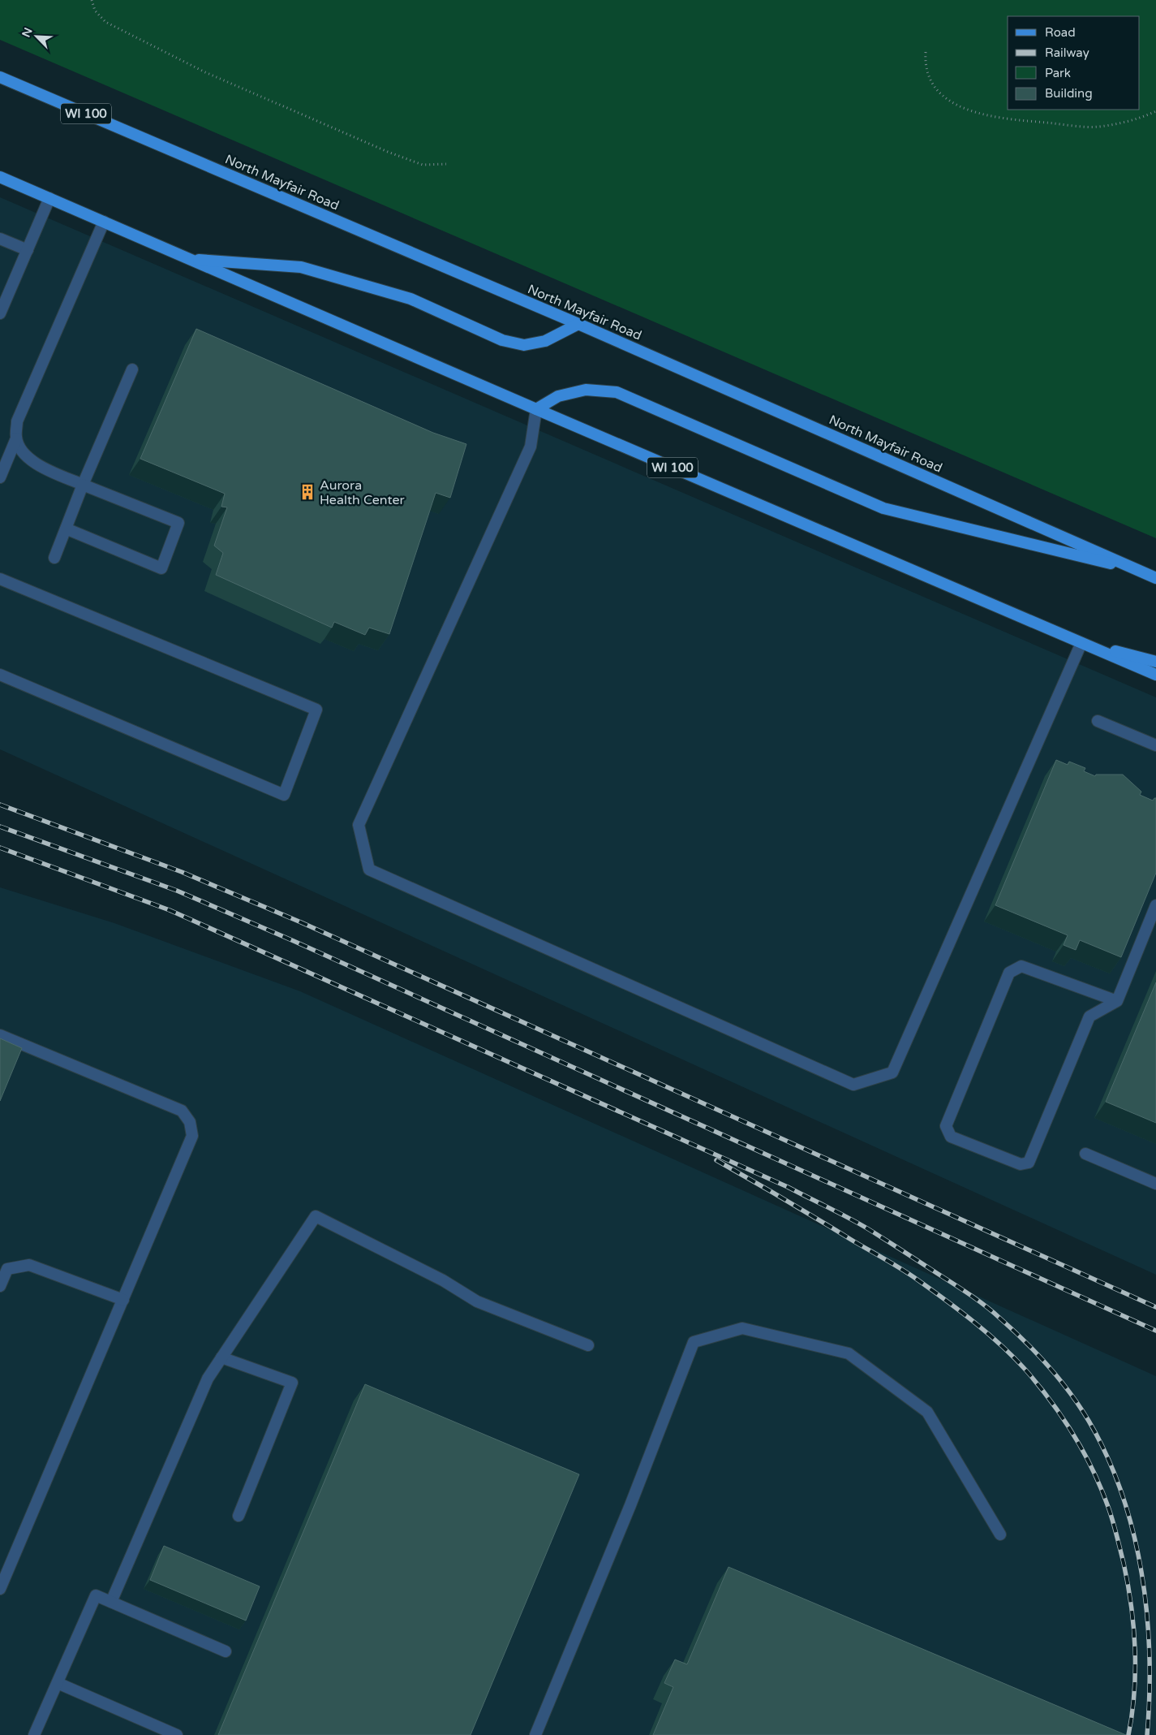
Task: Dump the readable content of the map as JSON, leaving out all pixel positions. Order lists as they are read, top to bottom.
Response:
{
  "streets": {
    "main road": ["WI 100", "North Mayfair Road"]
  },
  "places": {
    "building": ["Aurora Health Center"]
  },
  "legend": [
    "Road",
    "Railway",
    "Park",
    "Building"
  ],
  "north": "top left"
}
